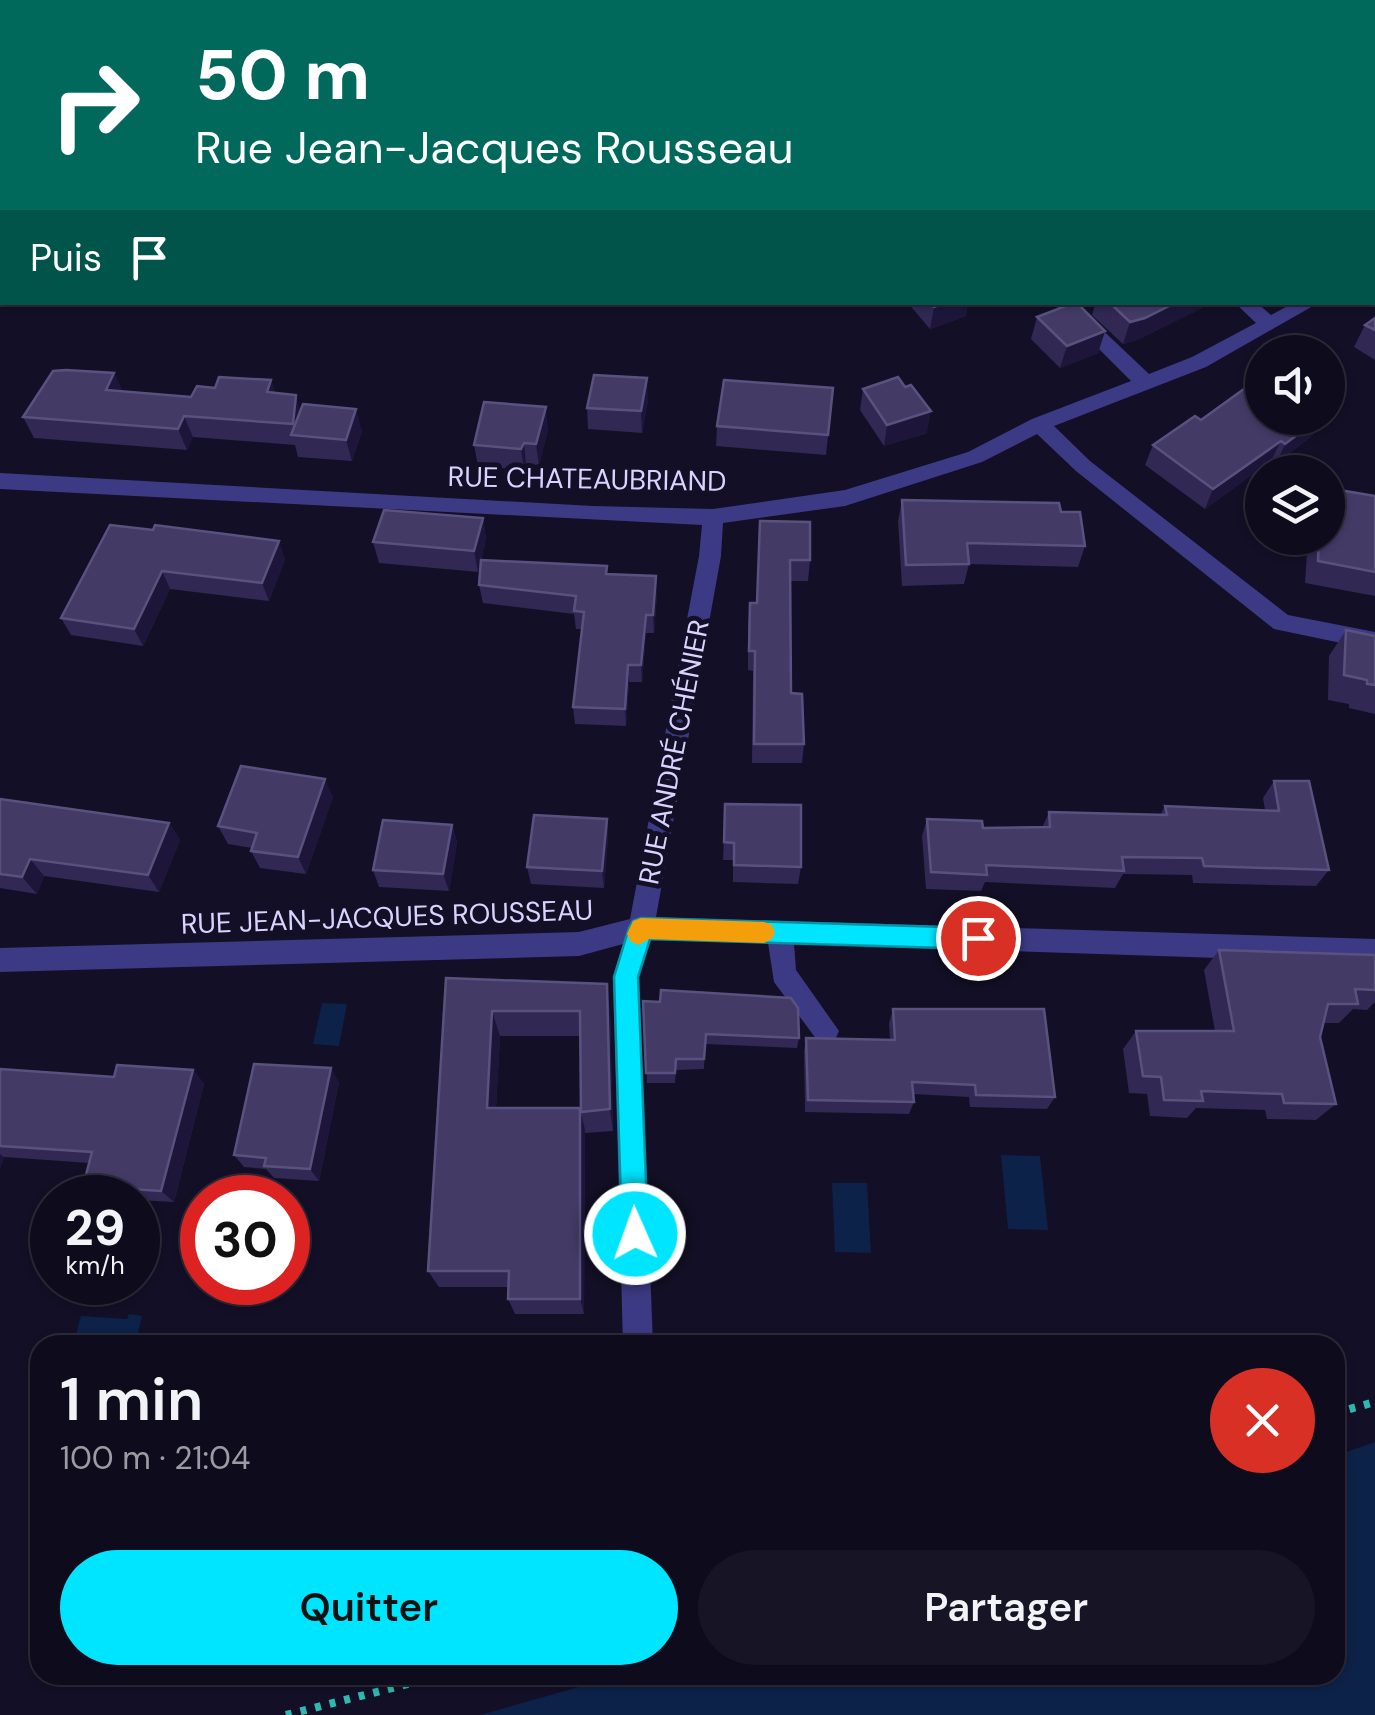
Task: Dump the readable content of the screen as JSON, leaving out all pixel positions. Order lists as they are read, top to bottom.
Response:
{
  "streets": {
    "street": ["RUE CHATEAUBRIAND", "RUE ANDRÉ CHÉNIER", "RUE JEAN-JACQUES ROUSSEAU"]
  },
  "crossings": [
    ["RUE CHATEAUBRIAND", "RUE ANDRÉ CHÉNIER"],
    ["RUE ANDRÉ CHÉNIER", "RUE JEAN-JACQUES ROUSSEAU"]
  ],
  "page": {
    "turn": ["50 m", "Rue Jean-Jacques Rousseau"],
    "then": "Puis",
    "speed": "29 km/h",
    "limit": "30",
    "heading": ["1 min", "100 m · 21:04"],
    "buttons": ["Quitter", "Partager"]
  }
}
